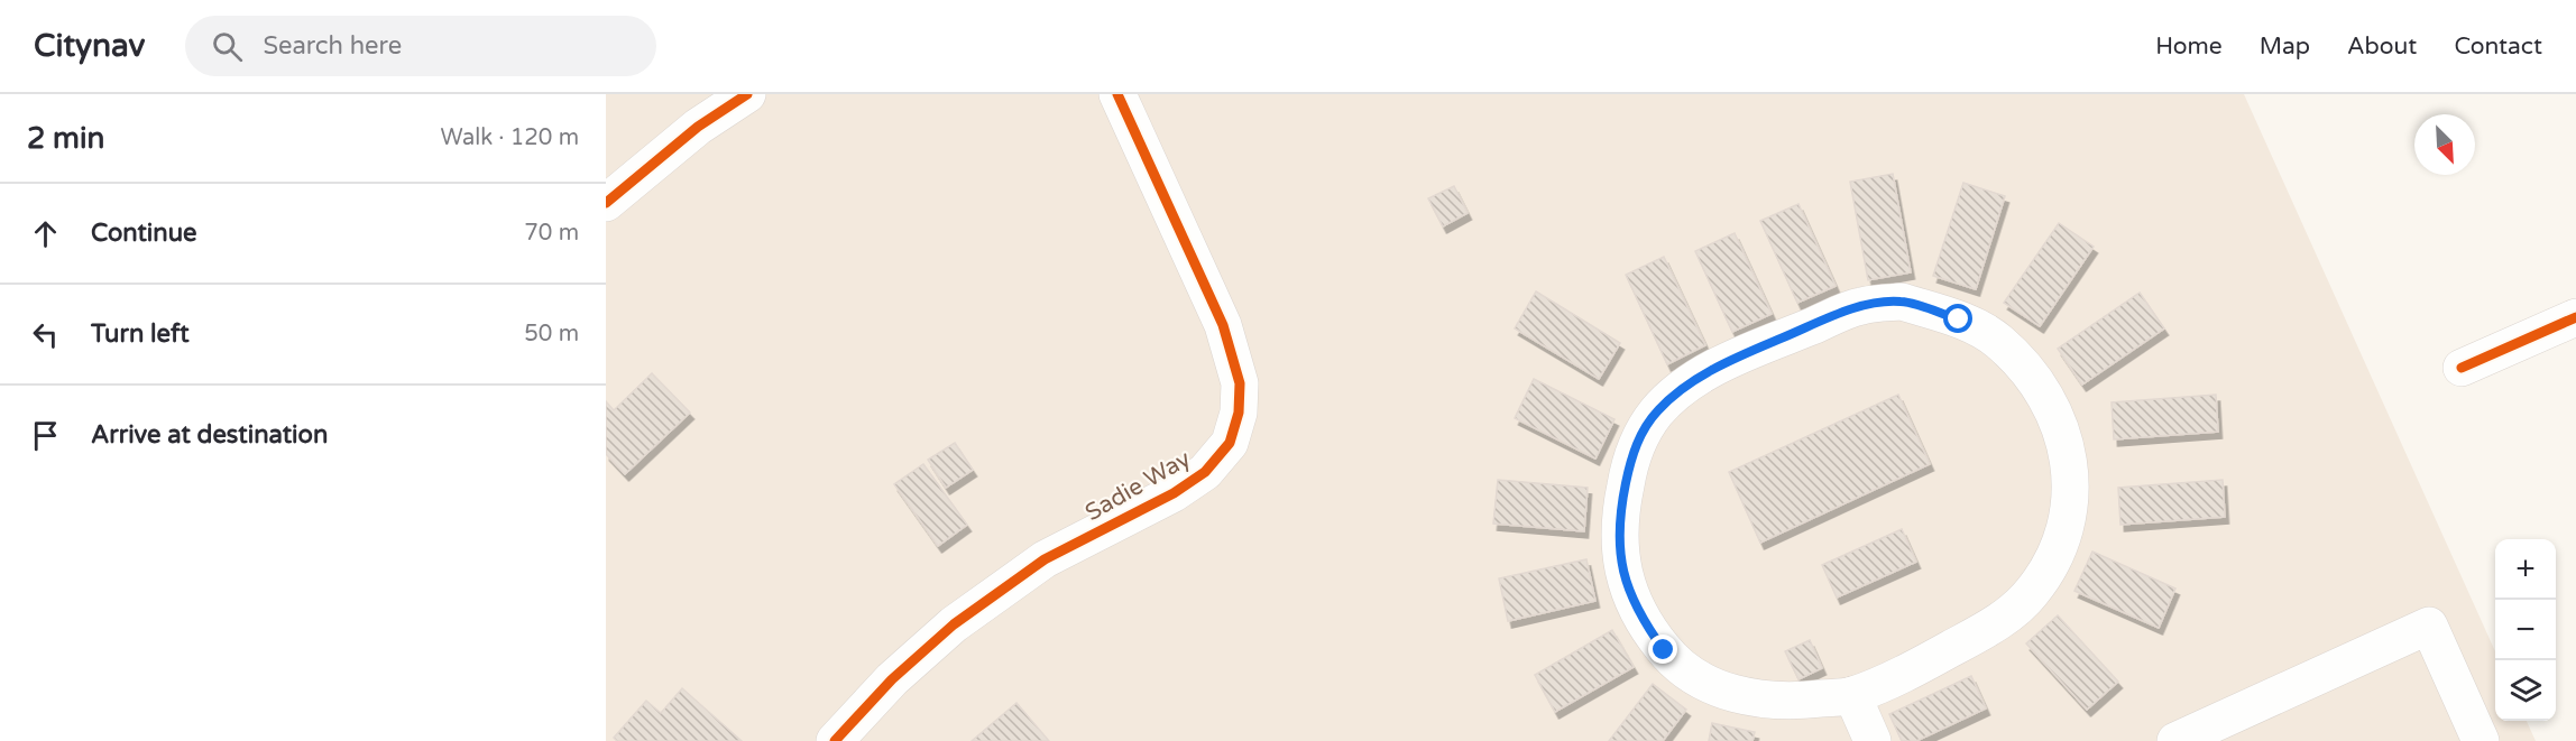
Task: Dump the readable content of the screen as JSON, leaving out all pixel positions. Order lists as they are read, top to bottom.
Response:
{
  "streets": {
    "street": ["Sadie Way"]
  },
  "north": "bottom right",
  "page": {
    "header": "Citynav",
    "search": "Search here",
    "nav": [
      "Home",
      "Map",
      "About",
      "Contact"
    ],
    "heading": ["2 min", "Walk · 120 m"],
    "list": [
      ["Continue", "70 m"],
      ["Turn left", "50 m"],
      "Arrive at destination"
    ],
    "map_buttons": ["+", "−"]
  }
}
